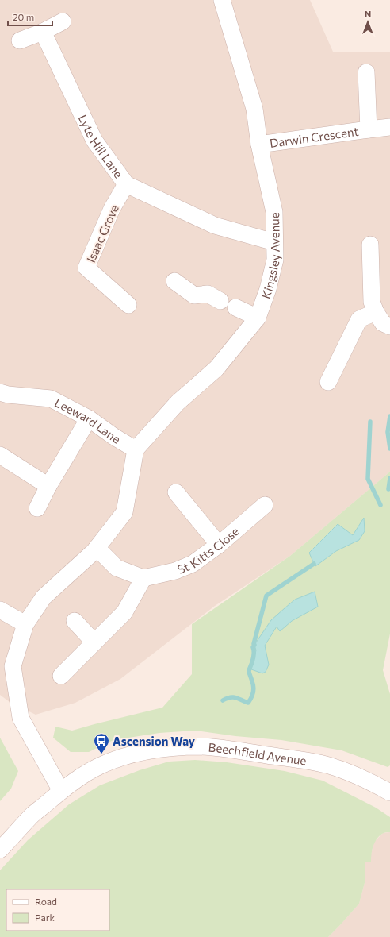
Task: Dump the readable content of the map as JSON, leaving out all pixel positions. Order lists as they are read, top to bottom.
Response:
{
  "streets": {
    "street": [
      "Darwin Crescent",
      "Lyte Hill Lane",
      "Isaac Grove",
      "Kingsley Avenue",
      "Leeward Lane",
      "St Kitts Close",
      "Beechfield Avenue"
    ]
  },
  "crossings": [
    ["Darwin Crescent", "Kingsley Avenue"],
    ["Lyte Hill Lane", "Isaac Grove"],
    ["Lyte Hill Lane", "Kingsley Avenue"],
    ["Kingsley Avenue", "Leeward Lane"]
  ],
  "places": {
    "bus stop": ["Ascension Way"]
  },
  "legend": ["Road", "Park"],
  "scale_bar": "20 m",
  "north": "top"
}
